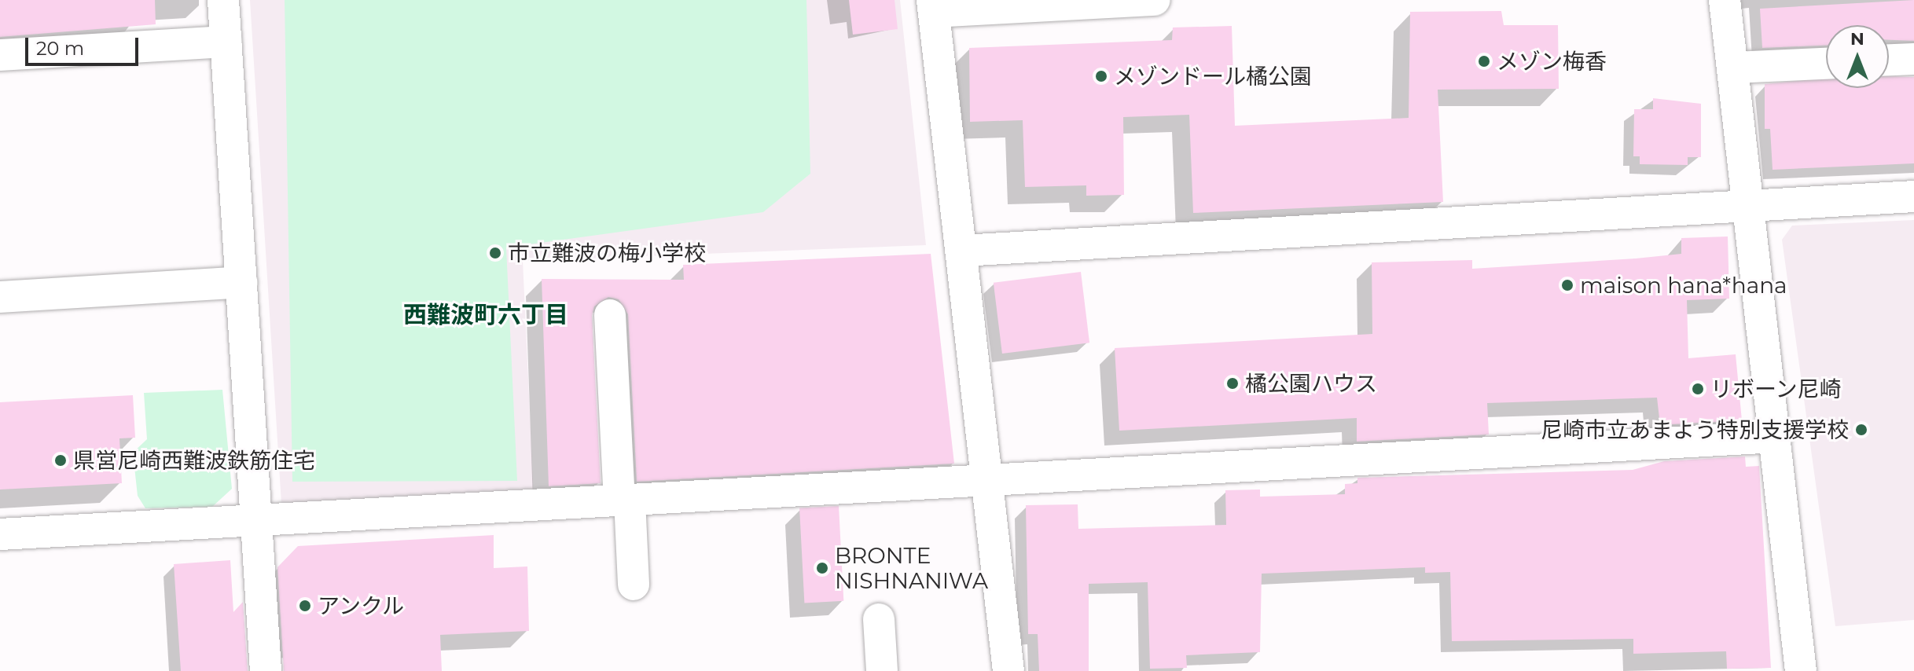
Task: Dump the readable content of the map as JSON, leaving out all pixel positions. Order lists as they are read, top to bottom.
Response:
{
  "districts": ["西難波町六丁目"],
  "places": [
    "メゾン梅香",
    "メゾンドール橘公園",
    "市立難波の梅小学校",
    "maison hana*hana",
    "橘公園ハウス",
    "リボーン尼崎",
    "尼崎市立あまよう特別支援学校",
    "県営尼崎西難波鉄筋住宅",
    "BRONTE NISHNANIWA",
    "アンクル"
  ],
  "scale_bar": "20 m",
  "north": "top"
}
